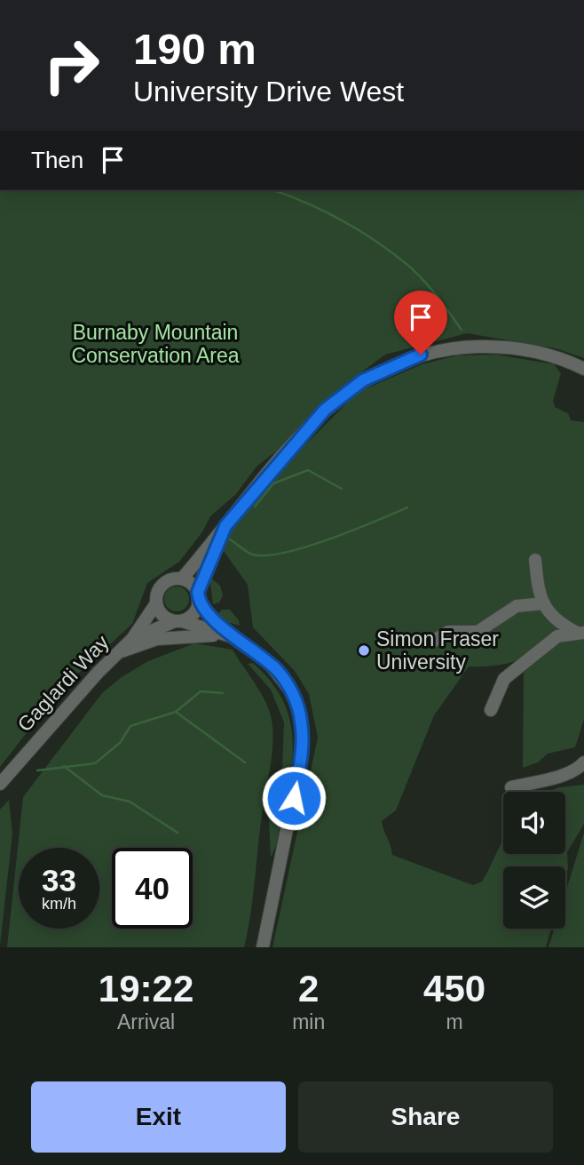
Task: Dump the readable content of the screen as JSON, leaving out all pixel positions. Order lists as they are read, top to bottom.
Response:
{
  "streets": {
    "street": ["Gaglardi Way"]
  },
  "parks": ["Burnaby Mountain Conservation Area"],
  "places": ["Simon Fraser University"],
  "page": {
    "turn": ["190 m", "University Drive West"],
    "then": "Then",
    "speed": "33 km/h",
    "limit": "40",
    "eta": [
      "19:22",
      "Arrival",
      "2",
      "min",
      "450",
      "m"
    ],
    "buttons": ["Exit", "Share"]
  }
}
